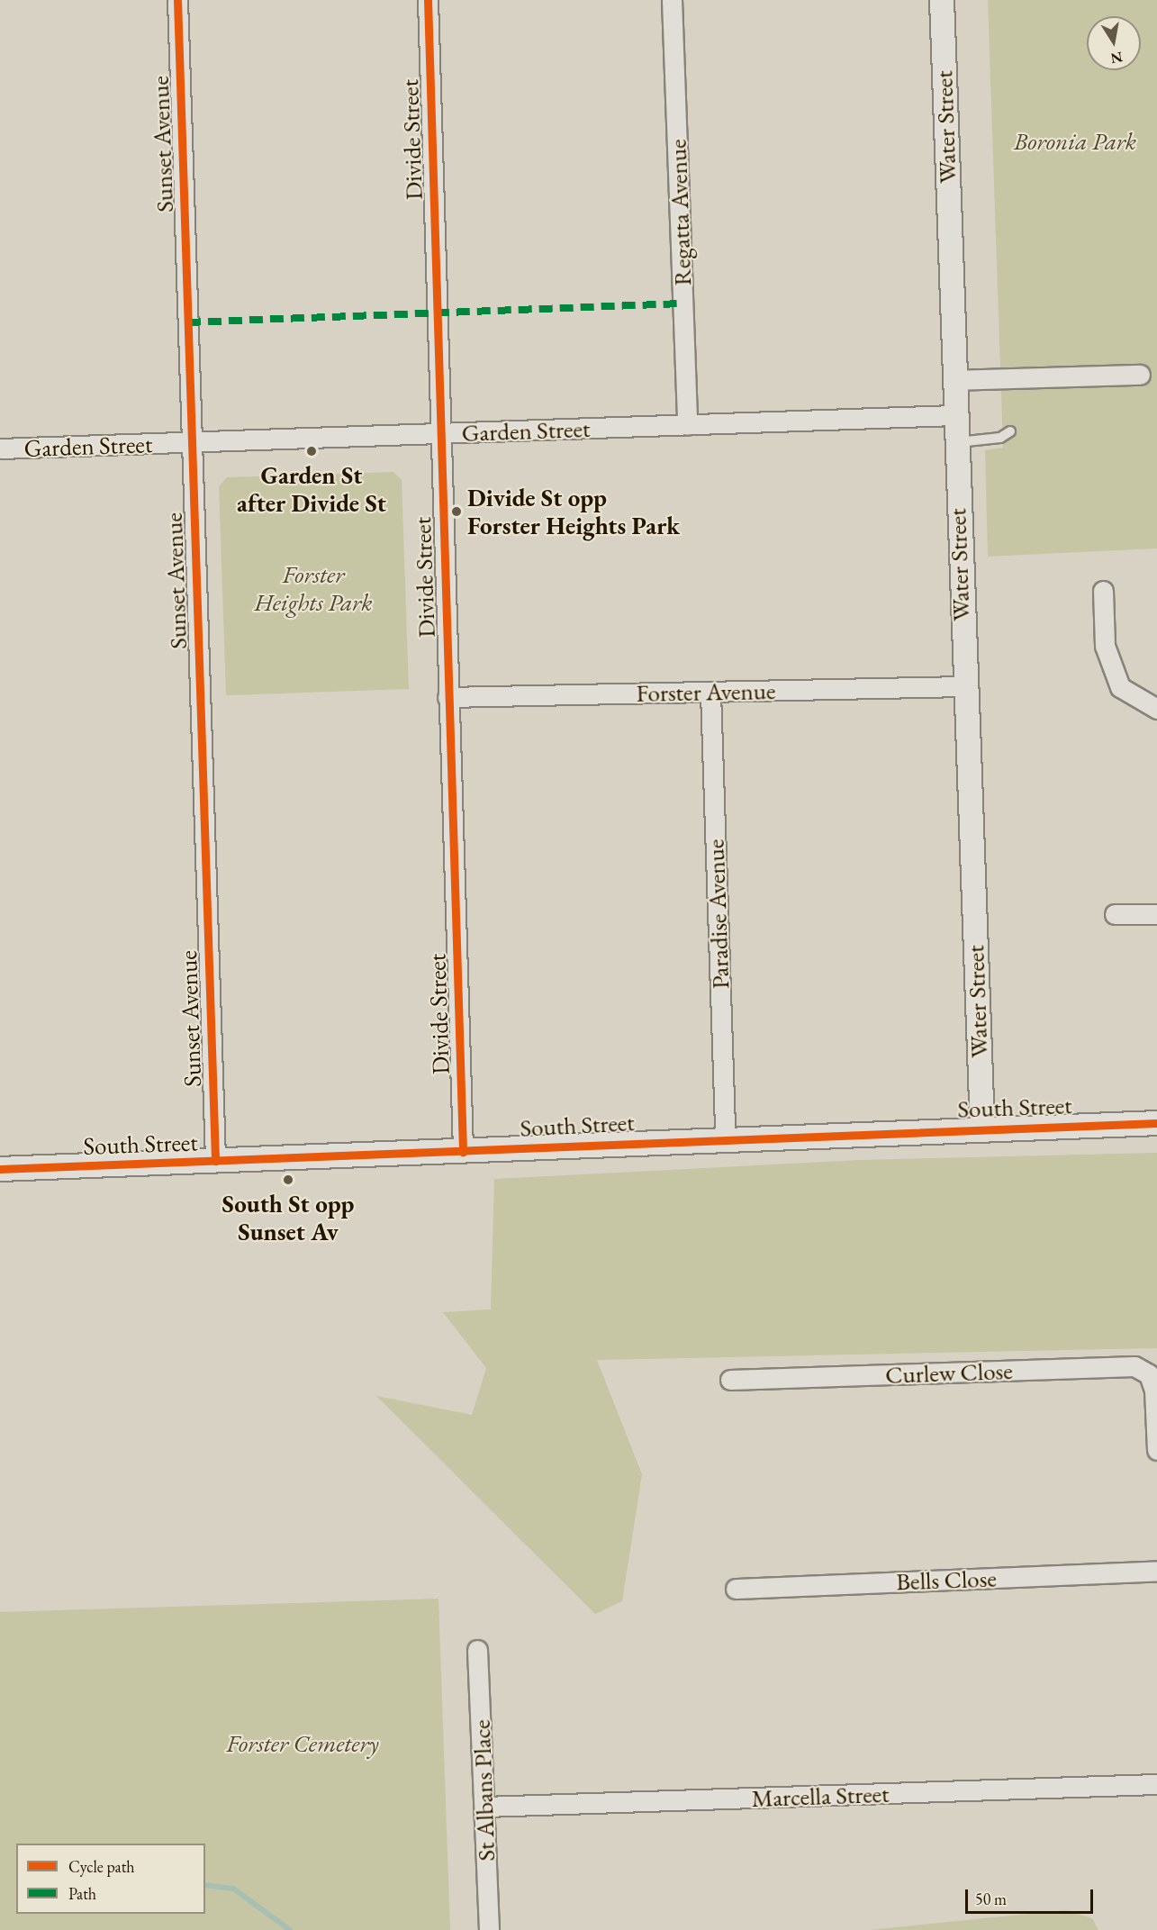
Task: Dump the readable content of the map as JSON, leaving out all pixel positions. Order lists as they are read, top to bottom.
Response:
{
  "streets": {
    "street": [
      "Water Street",
      "Divide Street",
      "Sunset Avenue",
      "Regatta Avenue",
      "Garden Street",
      "Forster Avenue",
      "Paradise Avenue",
      "South Street",
      "Curlew Close",
      "Bells Close",
      "St Albans Place",
      "Marcella Street"
    ]
  },
  "crossings": [
    ["Water Street", "Garden Street"],
    ["Water Street", "Forster Avenue"],
    ["Water Street", "South Street"],
    ["Divide Street", "Garden Street"],
    ["Divide Street", "Forster Avenue"],
    ["Divide Street", "South Street"],
    ["Sunset Avenue", "Garden Street"],
    ["Sunset Avenue", "South Street"],
    ["Regatta Avenue", "Garden Street"],
    ["Forster Avenue", "Paradise Avenue"],
    ["Paradise Avenue", "South Street"],
    ["St Albans Place", "Marcella Street"]
  ],
  "parks": ["Boronia Park", "Forster Heights Park", "Forster Cemetery"],
  "places": ["Garden St after Divide St", "Divide St opp Forster Heights Park", "South St opp Sunset Av"],
  "legend": ["Cycle path", "Path"],
  "scale_bar": "50 m",
  "north": "bottom"
}
